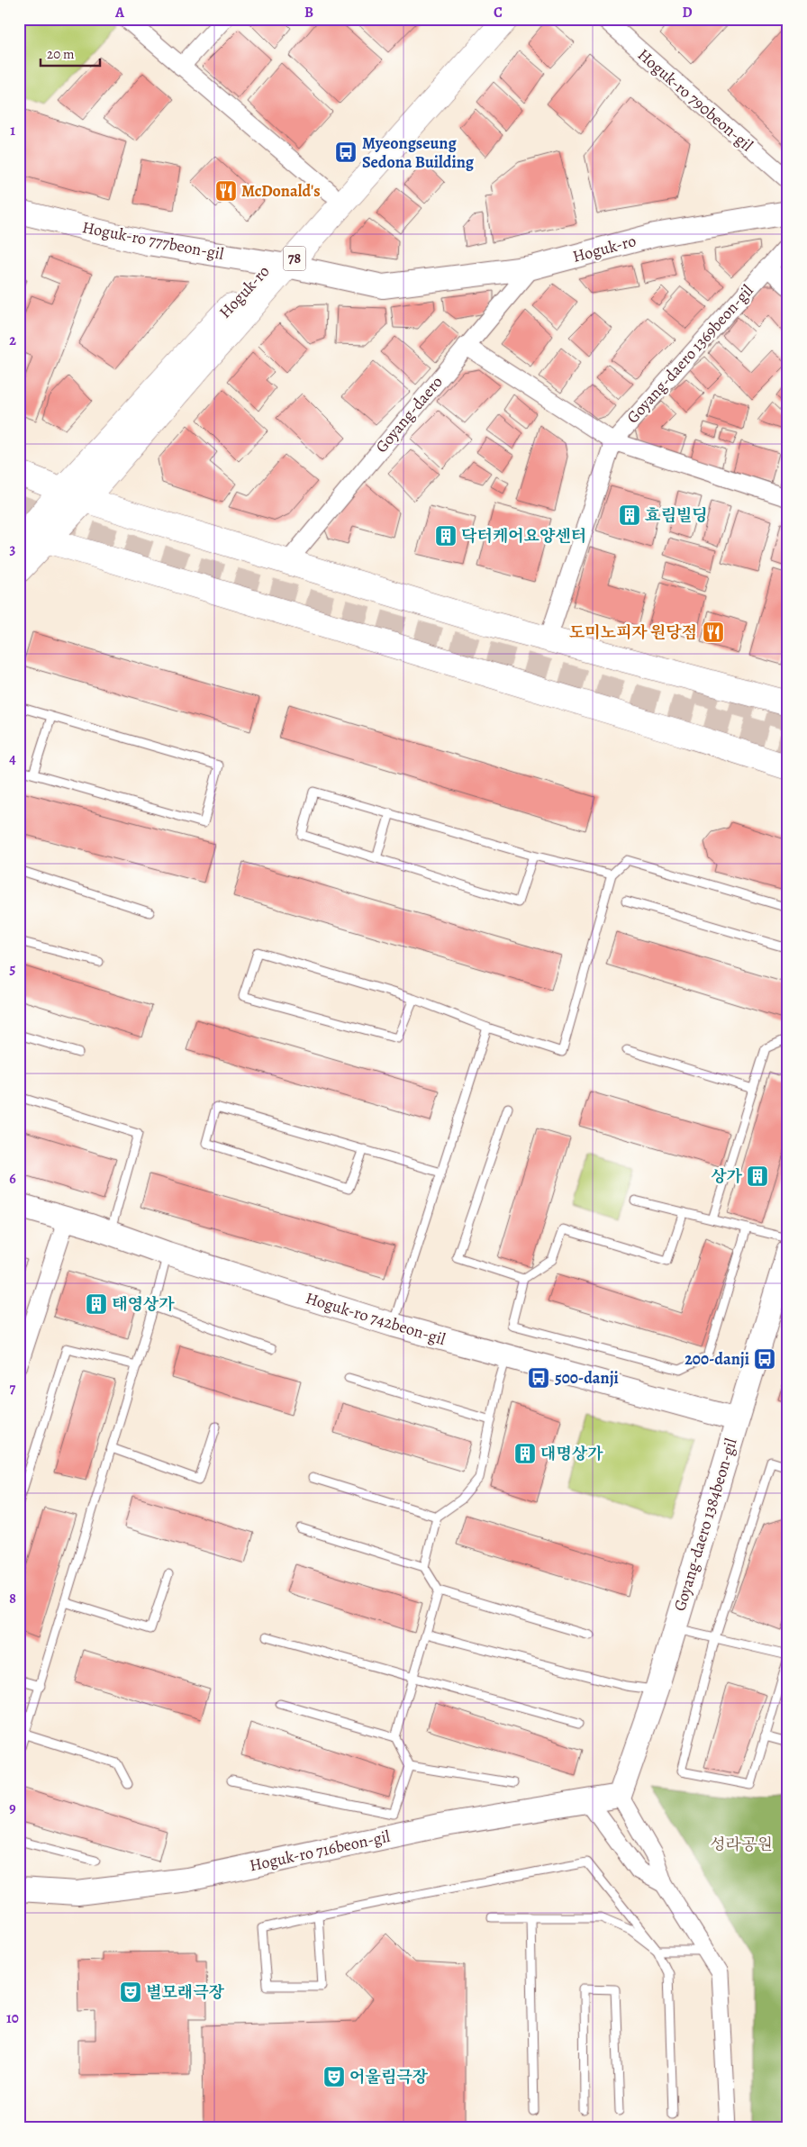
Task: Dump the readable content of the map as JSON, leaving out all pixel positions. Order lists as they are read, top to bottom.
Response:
{
  "streets": {
    "main road": ["Hoguk-ro", "78"],
    "street": [
      "Hoguk-ro 790beon-gil",
      "Hoguk-ro 777beon-gil",
      "Goyang-daero 1369beon-gil",
      "Goyang-daero",
      "Hoguk-ro 742beon-gil",
      "Goyang-daero 1384beon-gil",
      "Hoguk-ro 716beon-gil"
    ]
  },
  "crossings": [
    ["Hoguk-ro 777beon-gil", "Hoguk-ro"],
    ["Hoguk-ro", "Goyang-daero"],
    ["Goyang-daero 1369beon-gil", "Goyang-daero"],
    ["Hoguk-ro 742beon-gil", "Goyang-daero 1384beon-gil"],
    ["Goyang-daero 1384beon-gil", "Hoguk-ro 716beon-gil"]
  ],
  "parks": ["성라공원"],
  "places": {
    "bus stop": ["Myeongseung Sedona Building", "200-danji", "500-danji"],
    "restaurant": ["McDonald's", "도미노피자 원당점"],
    "building": [
      "효림빌딩",
      "닥터케어요양센터",
      "상가",
      "태영상가",
      "대명상가"
    ],
    "theatre": ["별모래극장", "어울림극장"]
  },
  "scale_bar": "20 m",
  "grid": {
    "columns": [
      "A",
      "B",
      "C",
      "D"
    ],
    "rows": [
      "1",
      "2",
      "3",
      "4",
      "5",
      "6",
      "7",
      "8",
      "9",
      "10"
    ]
  }
}
